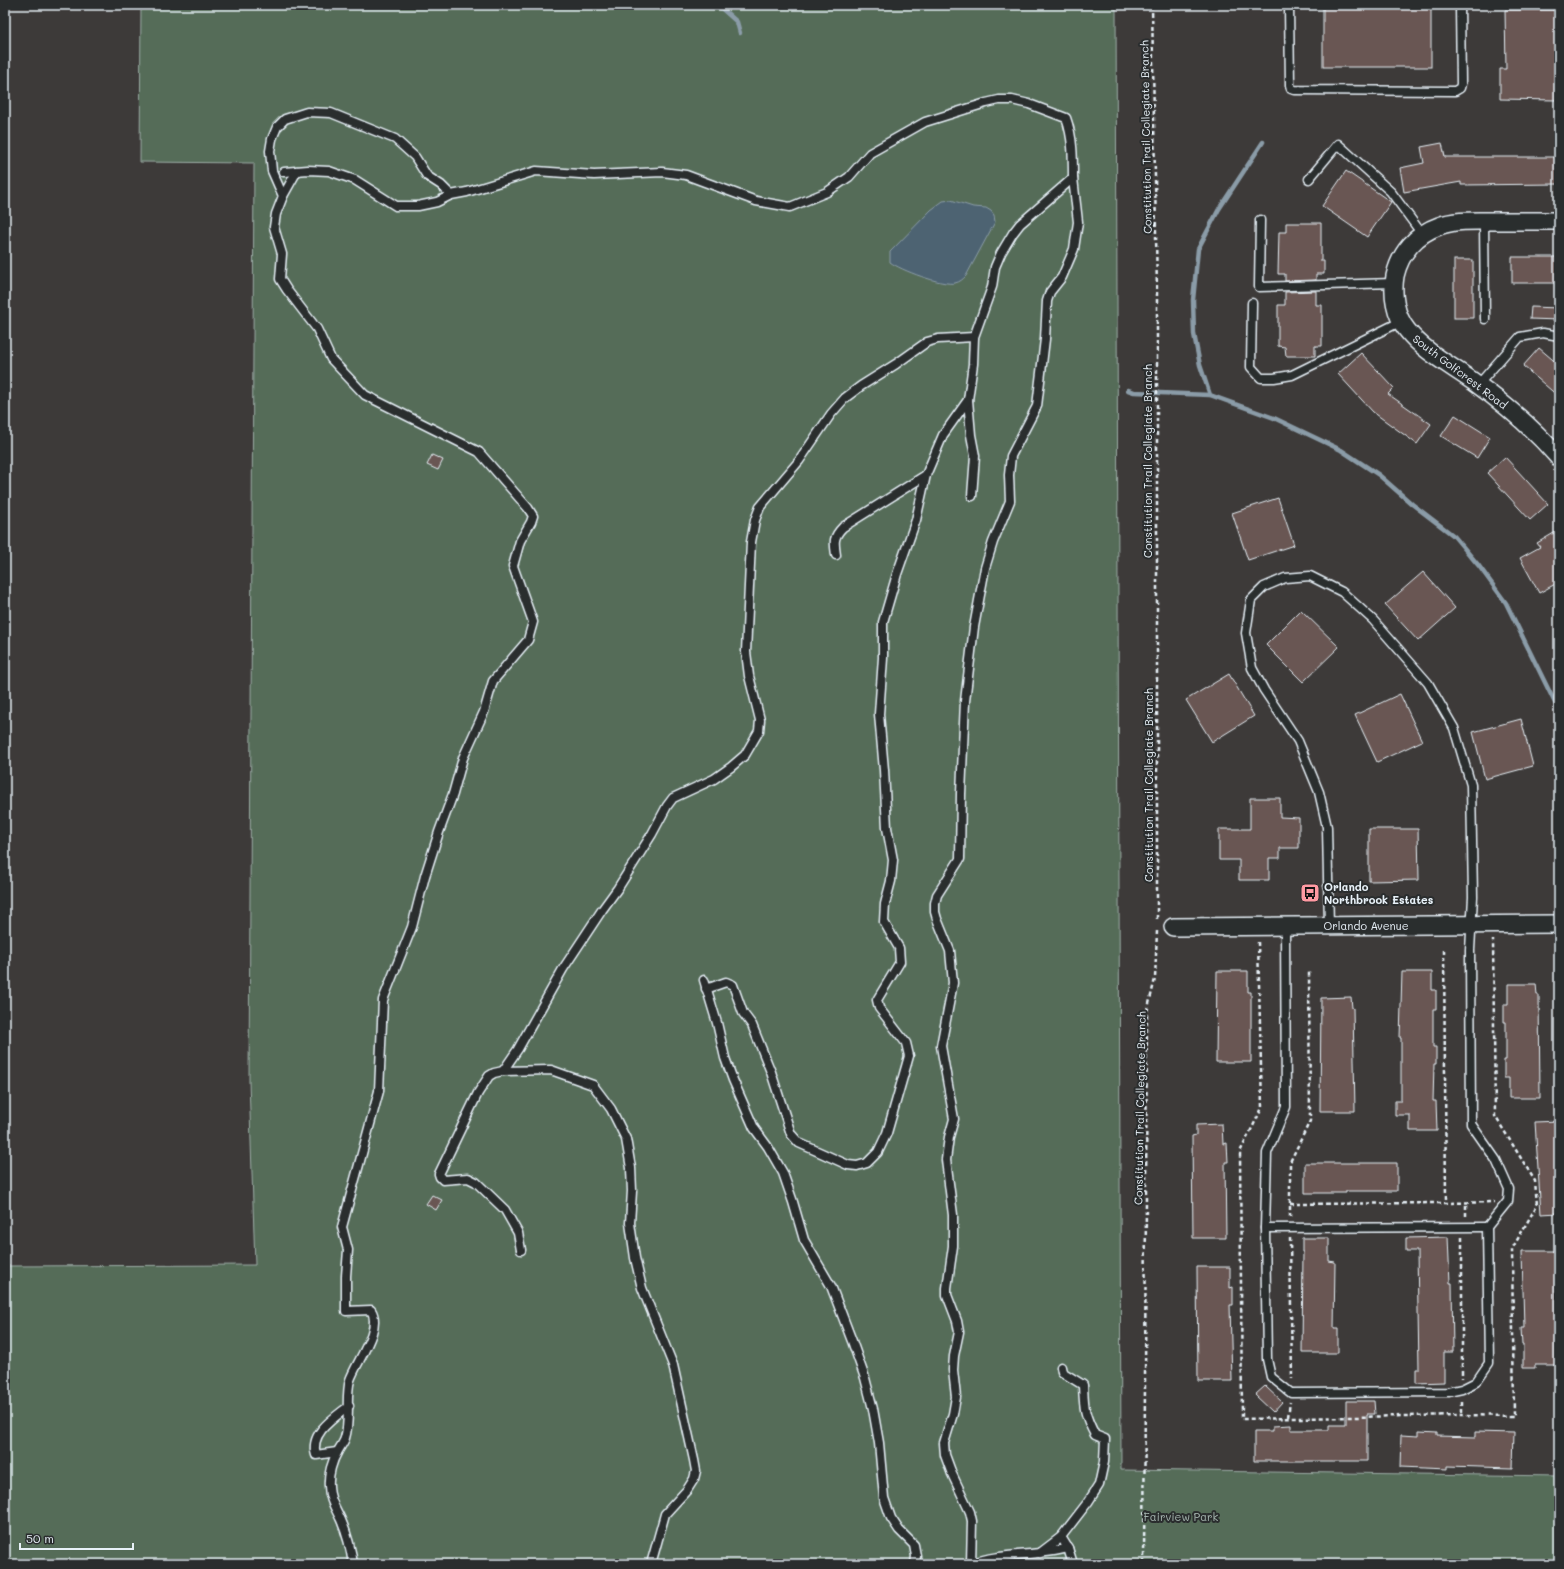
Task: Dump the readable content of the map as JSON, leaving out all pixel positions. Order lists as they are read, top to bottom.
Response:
{
  "streets": {
    "street": ["South Golfcrest Road", "Orlando Avenue"],
    "path": ["Constitution Trail Collegiate Branch"]
  },
  "parks": ["Fairview Park"],
  "places": {
    "bus stop": ["Orlando Northbrook Estates"]
  },
  "scale_bar": "50 m"
}
